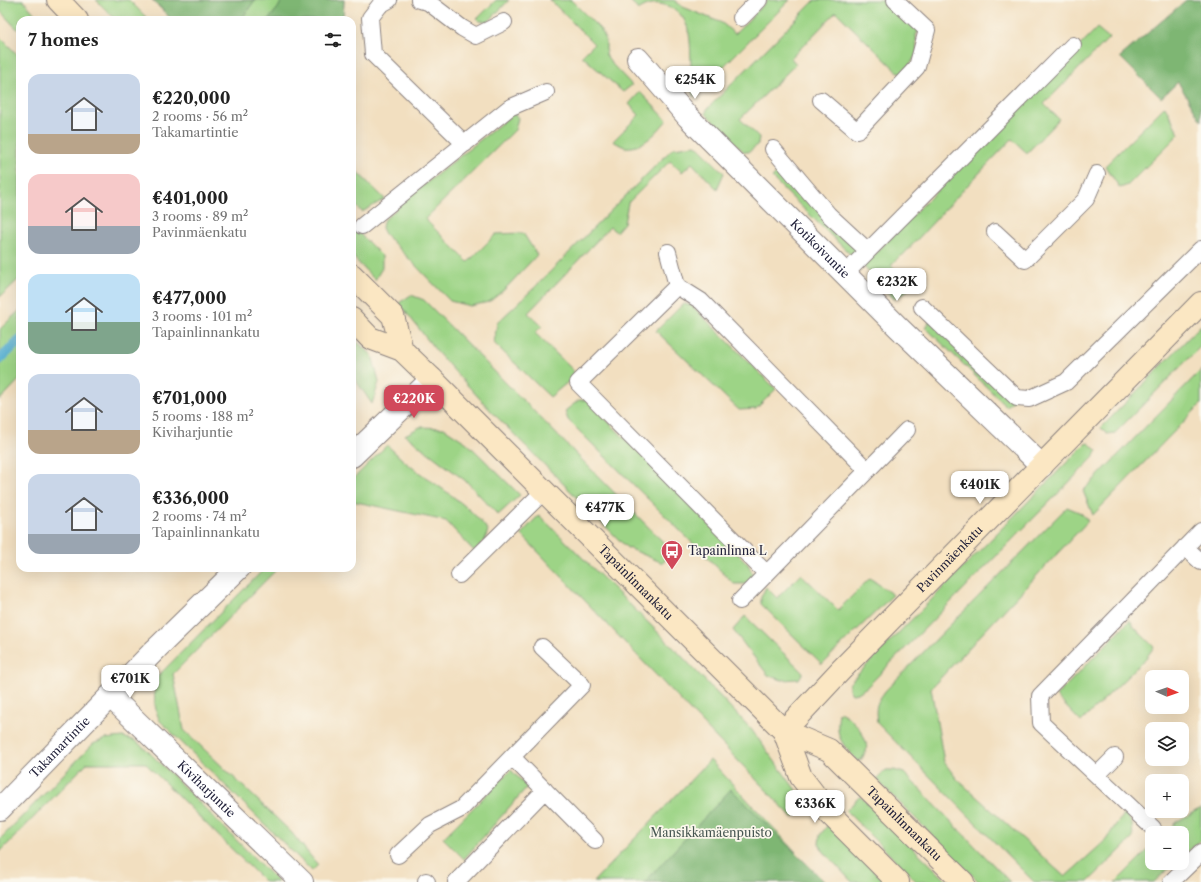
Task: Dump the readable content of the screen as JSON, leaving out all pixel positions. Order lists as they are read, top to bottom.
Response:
{
  "streets": {
    "street": [
      "Kotikoivuntie",
      "Pavinmäenkatu",
      "Tapainlinnankatu",
      "Takamartintie",
      "Kiviharjuntie"
    ]
  },
  "crossings": [
    ["Kotikoivuntie", "Pavinmäenkatu"],
    ["Pavinmäenkatu", "Tapainlinnankatu"],
    ["Takamartintie", "Kiviharjuntie"]
  ],
  "parks": ["Mansikkamäenpuisto"],
  "places": {
    "bus stop": ["Tapainlinna L"]
  },
  "north": "right",
  "page": {
    "heading": "7 homes",
    "list": [
      {
        "name": "€220,000",
        "note": "2 rooms · 56 m² · Takamartintie"
      },
      {
        "name": "€401,000",
        "note": "3 rooms · 89 m² · Pavinmäenkatu"
      },
      {
        "name": "€477,000",
        "note": "3 rooms · 101 m² · Tapainlinnankatu"
      },
      {
        "name": "€701,000",
        "note": "5 rooms · 188 m² · Kiviharjuntie"
      },
      {
        "name": "€336,000",
        "note": "2 rooms · 74 m² · Tapainlinnankatu"
      }
    ],
    "price": [
      "€254K",
      "€232K",
      "€220K",
      "€401K",
      "€477K",
      "€701K",
      "€336K"
    ],
    "map_buttons": ["+", "−"]
  }
}
